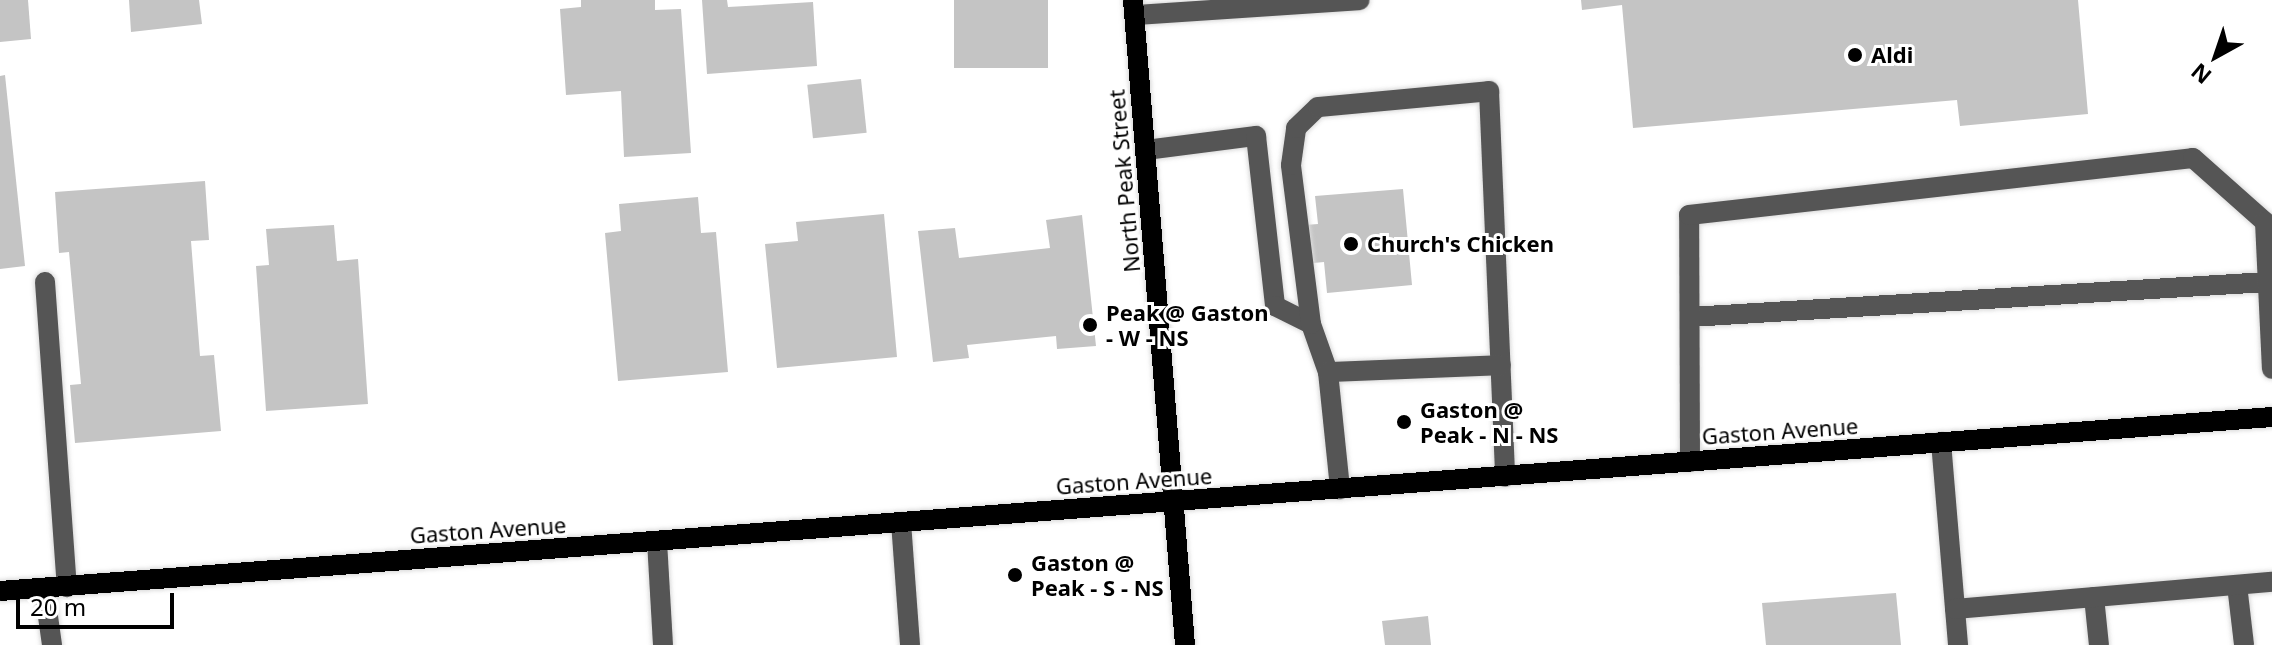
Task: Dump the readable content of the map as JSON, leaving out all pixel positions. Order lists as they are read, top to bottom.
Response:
{
  "streets": {
    "main road": ["North Peak Street", "Gaston Avenue"]
  },
  "crossings": [
    ["North Peak Street", "Gaston Avenue"]
  ],
  "places": [
    "Aldi",
    "Church's Chicken",
    "Peak @ Gaston - W - NS",
    "Gaston @ Peak - N - NS",
    "Gaston @ Peak - S - NS"
  ],
  "scale_bar": "20 m",
  "north": "bottom left"
}
